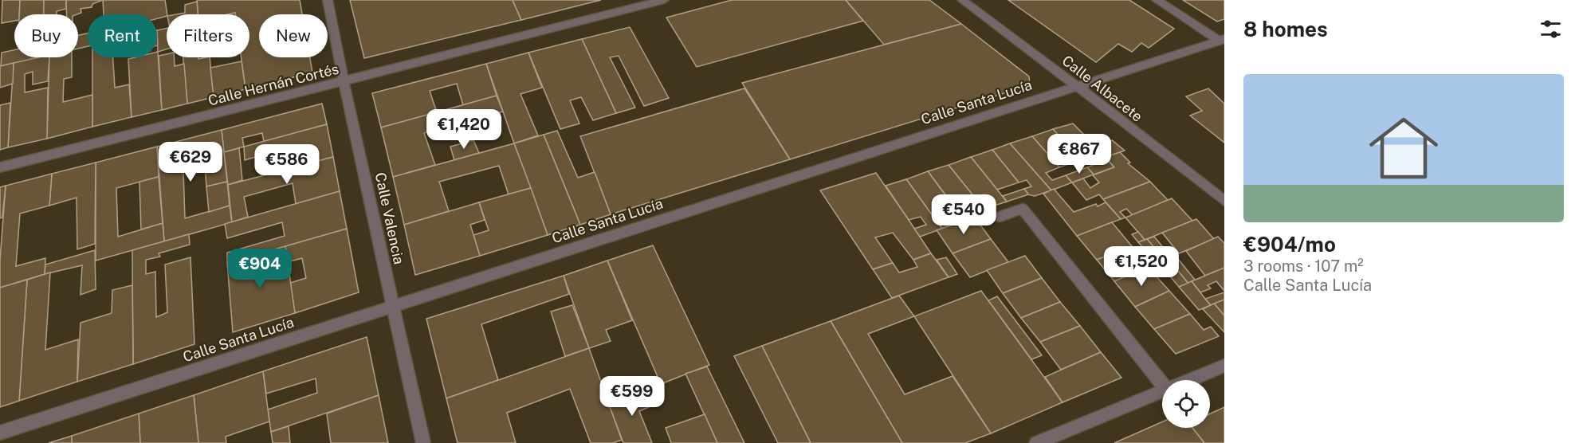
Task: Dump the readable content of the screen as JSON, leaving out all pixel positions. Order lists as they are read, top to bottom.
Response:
{
  "streets": {
    "street": [
      "Calle Hernán Cortés",
      "Calle Albacete",
      "Calle Santa Lucía",
      "Calle Valencia"
    ]
  },
  "crossings": [
    ["Calle Hernán Cortés", "Calle Valencia"],
    ["Calle Albacete", "Calle Santa Lucía"],
    ["Calle Santa Lucía", "Calle Valencia"]
  ],
  "page": {
    "heading": "8 homes",
    "chip": [
      "Buy",
      "Rent",
      "Filters",
      "New"
    ],
    "list": [
      {
        "name": "€904/mo",
        "note": "3 rooms · 107 m² · Calle Santa Lucía"
      }
    ],
    "price": [
      "€1,420",
      "€867",
      "€629",
      "€586",
      "€540",
      "€1,520",
      "€904",
      "€599"
    ]
  }
}
